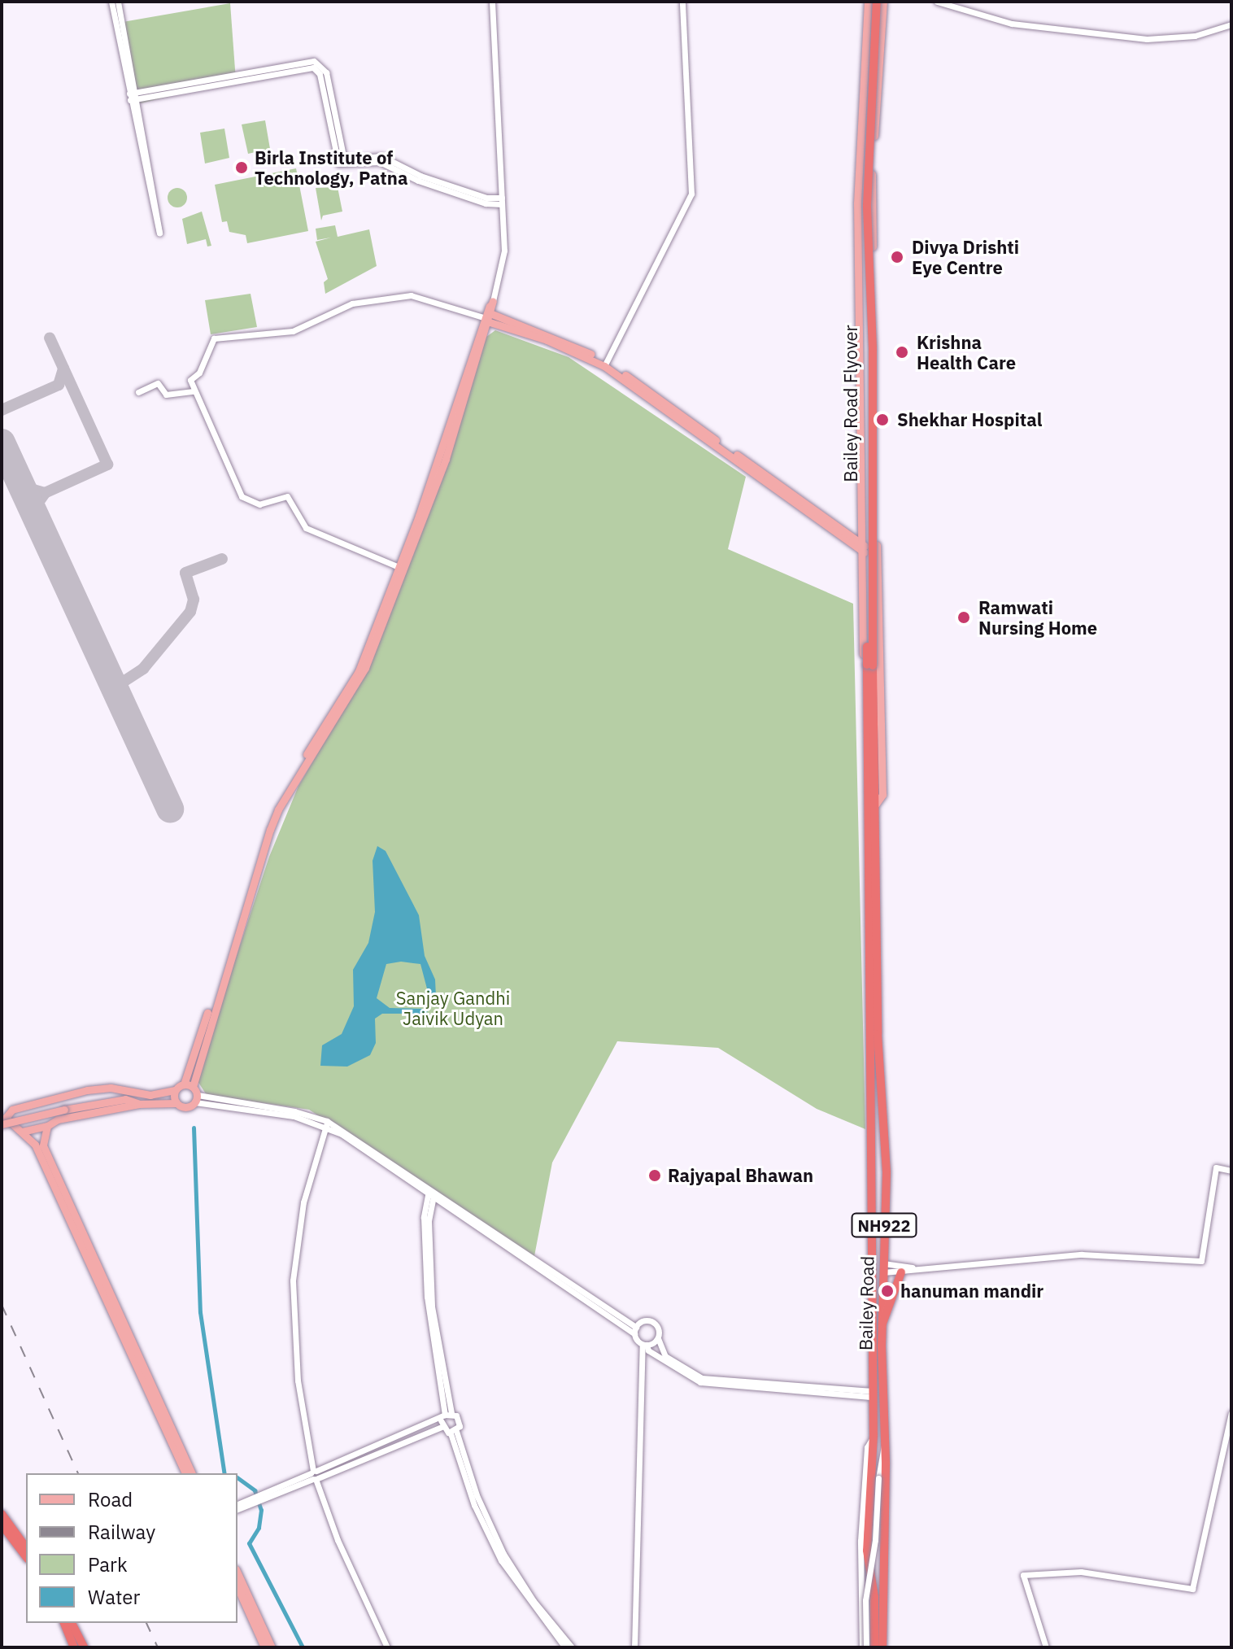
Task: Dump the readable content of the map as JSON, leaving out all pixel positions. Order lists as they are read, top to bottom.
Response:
{
  "streets": {
    "highway": ["Bailey Road Flyover", "NH922", "Bailey Road"]
  },
  "crossings": [
    ["Bailey Road Flyover", "Bailey Road"]
  ],
  "parks": ["Sanjay Gandhi Jaivik Udyan"],
  "places": [
    "Birla Institute of Technology, Patna",
    "Divya Drishti Eye Centre",
    "Krishna Health Care",
    "Shekhar Hospital",
    "Ramwati Nursing Home",
    "Rajyapal Bhawan",
    "hanuman mandir"
  ],
  "legend": [
    "Road",
    "Railway",
    "Park",
    "Water"
  ]
}
